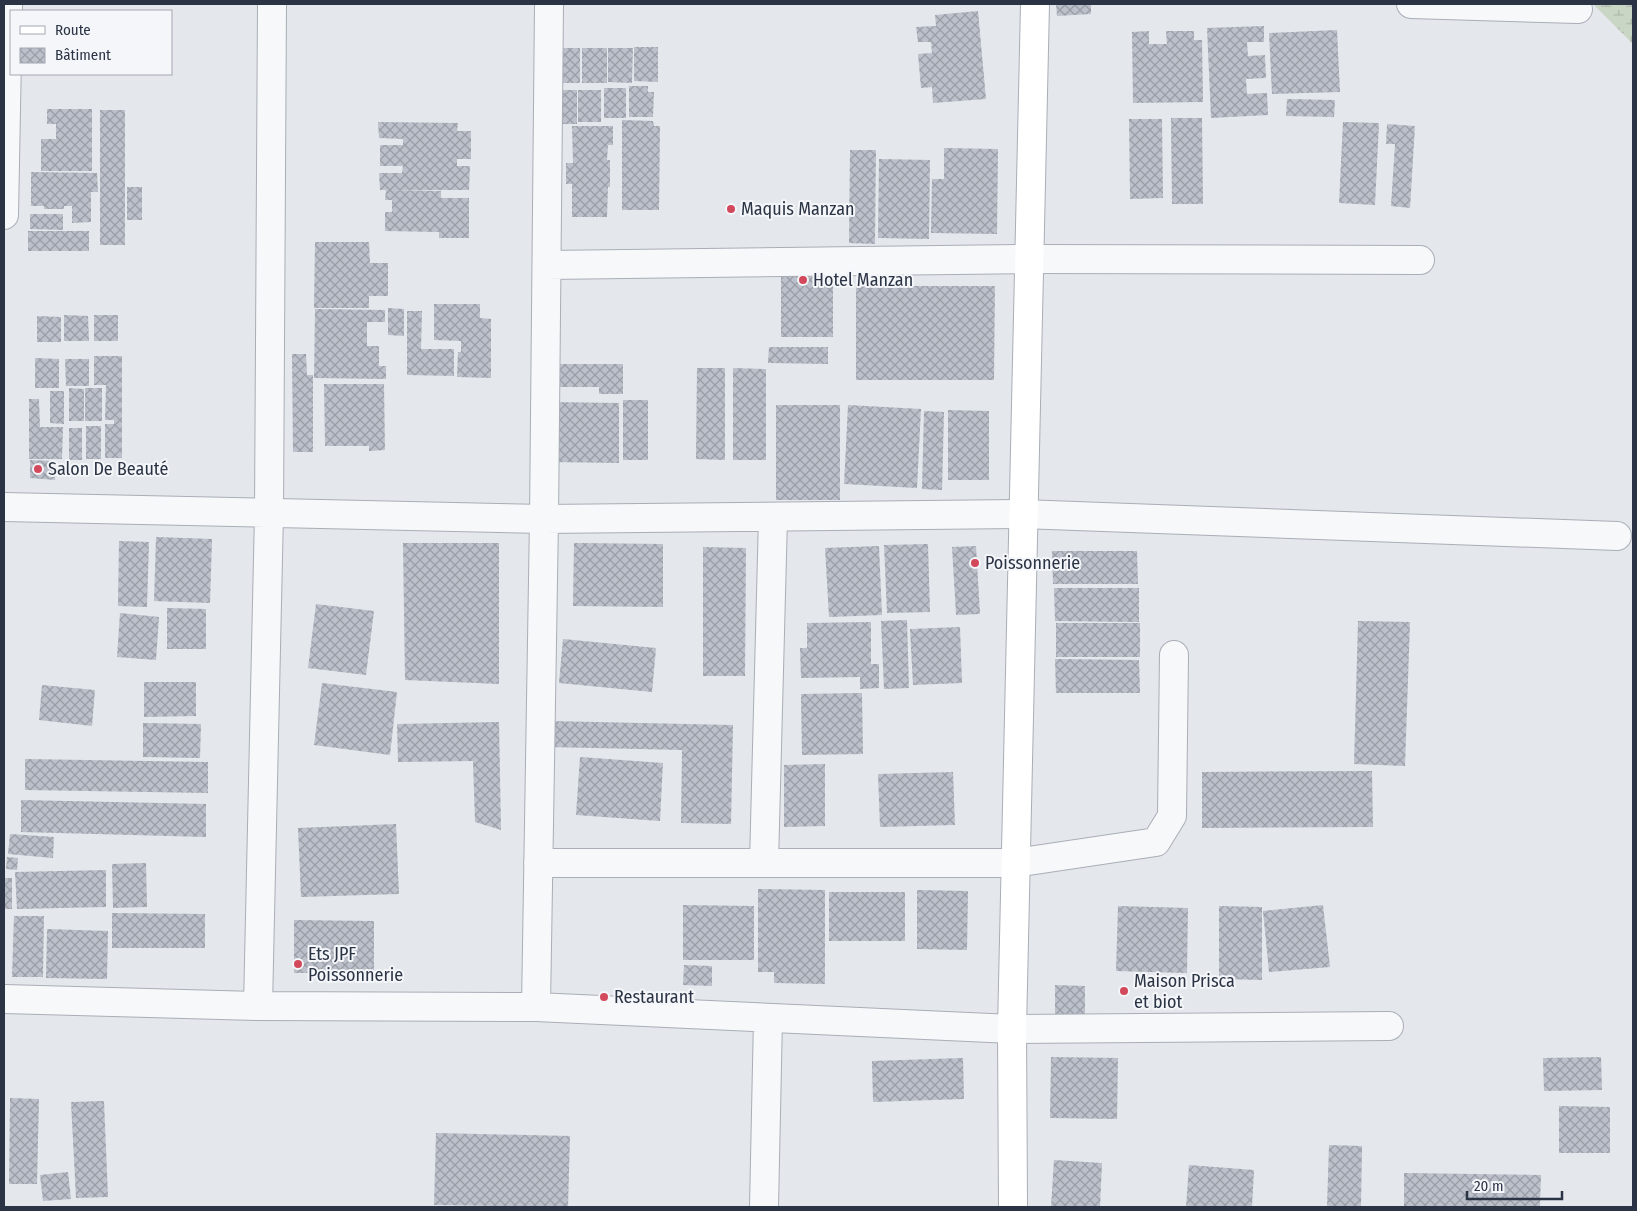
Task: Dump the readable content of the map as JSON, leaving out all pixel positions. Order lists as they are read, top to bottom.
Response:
{
  "places": [
    "Maquis Manzan",
    "Hotel Manzan",
    "Salon De Beauté",
    "Poissonnerie",
    "Ets JPF Poissonnerie",
    "Maison Prisca et biot",
    "Restaurant"
  ],
  "legend": ["Route", "Bâtiment"],
  "scale_bar": "20 m"
}
